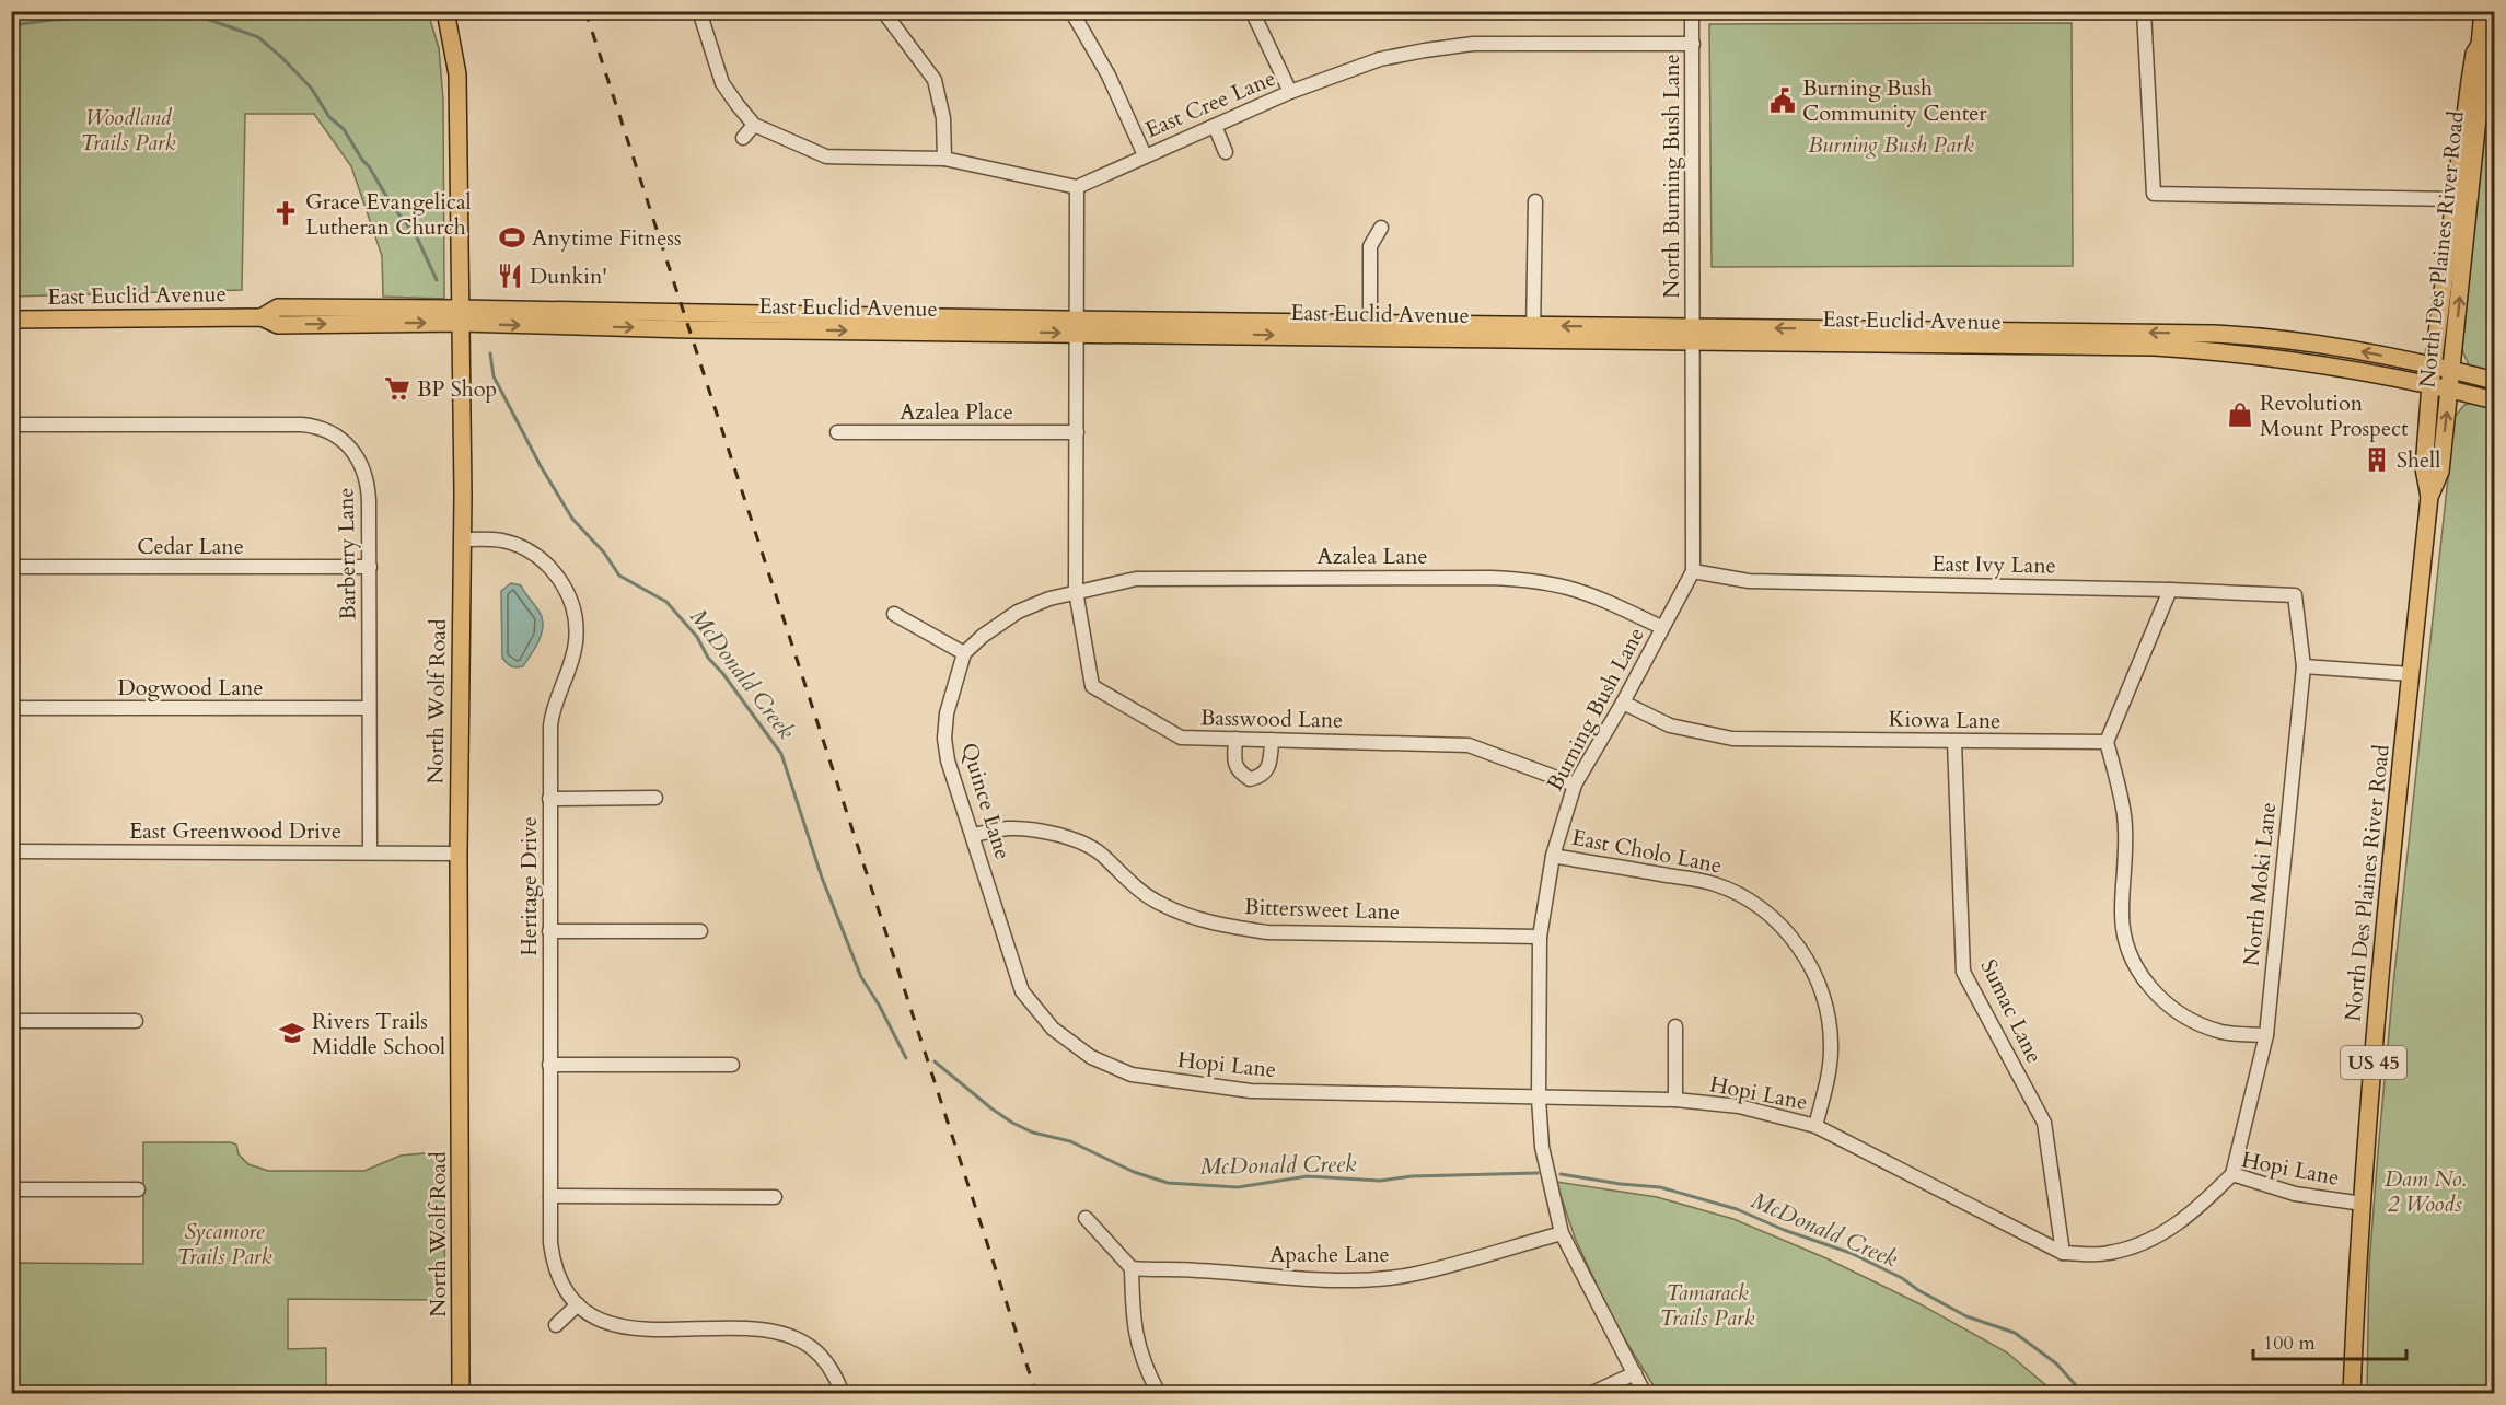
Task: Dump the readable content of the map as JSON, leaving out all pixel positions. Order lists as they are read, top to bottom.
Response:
{
  "streets": {
    "main road": [
      "North Des Plaines River Road",
      "East Euclid Avenue",
      "North Wolf Road",
      "US 45"
    ],
    "street": [
      "East Cree Lane",
      "North Burning Bush Lane",
      "Azalea Place",
      "Cedar Lane",
      "Barberry Lane",
      "Azalea Lane",
      "East Ivy Lane",
      "Dogwood Lane",
      "Burning Bush Lane",
      "Basswood Lane",
      "Kiowa Lane",
      "Quince Lane",
      "East Greenwood Drive",
      "East Cholo Lane",
      "North Moki Lane",
      "Heritage Drive",
      "Bittersweet Lane",
      "Sumac Lane",
      "Hopi Lane",
      "Apache Lane"
    ]
  },
  "crossings": [
    ["East Cree Lane", "North Burning Bush Lane"],
    ["East Cree Lane", "Basswood Lane"],
    ["North Burning Bush Lane", "East Euclid Avenue"],
    ["North Burning Bush Lane", "Burning Bush Lane"],
    ["North Des Plaines River Road", "East Euclid Avenue"],
    ["North Des Plaines River Road", "Hopi Lane"],
    ["East Euclid Avenue", "North Wolf Road"],
    ["East Euclid Avenue", "Burning Bush Lane"],
    ["East Euclid Avenue", "Basswood Lane"],
    ["Azalea Place", "Basswood Lane"],
    ["Cedar Lane", "Barberry Lane"],
    ["Barberry Lane", "Dogwood Lane"],
    ["Barberry Lane", "East Greenwood Drive"],
    ["Azalea Lane", "Burning Bush Lane"],
    ["Azalea Lane", "Basswood Lane"],
    ["East Ivy Lane", "Burning Bush Lane"],
    ["East Ivy Lane", "North Moki Lane"],
    ["North Wolf Road", "East Greenwood Drive"],
    ["North Wolf Road", "Heritage Drive"],
    ["Burning Bush Lane", "Basswood Lane"],
    ["Burning Bush Lane", "Kiowa Lane"],
    ["Burning Bush Lane", "East Cholo Lane"],
    ["Burning Bush Lane", "Bittersweet Lane"],
    ["Burning Bush Lane", "Hopi Lane"],
    ["Burning Bush Lane", "Apache Lane"],
    ["Kiowa Lane", "Sumac Lane"],
    ["Quince Lane", "Bittersweet Lane"],
    ["Quince Lane", "Hopi Lane"],
    ["East Cholo Lane", "Hopi Lane"],
    ["North Moki Lane", "Hopi Lane"],
    ["Sumac Lane", "Hopi Lane"]
  ],
  "water": ["McDonald Creek"],
  "parks": [
    "Woodland Trails Park",
    "Burning Bush Park",
    "Dam No. 2 Woods",
    "Sycamore Trails Park",
    "Tamarack Trails Park"
  ],
  "places": {
    "public building": ["Burning Bush Community Center"],
    "church": ["Grace Evangelical Lutheran Church"],
    "sports": ["Anytime Fitness"],
    "restaurant": ["Dunkin'"],
    "supermarket": ["BP Shop"],
    "shop": ["Revolution Mount Prospect"],
    "building": ["Shell"],
    "school or university": ["Rivers Trails Middle School"]
  },
  "scale_bar": "100 m"
}
